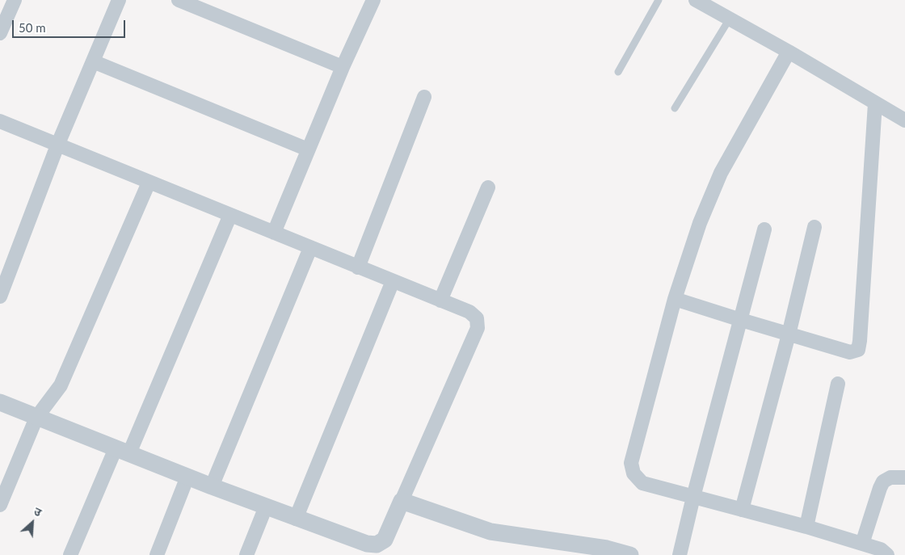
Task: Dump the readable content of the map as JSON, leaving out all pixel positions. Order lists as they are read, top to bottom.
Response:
{
  "scale_bar": "50 m",
  "north": "top right"
}
